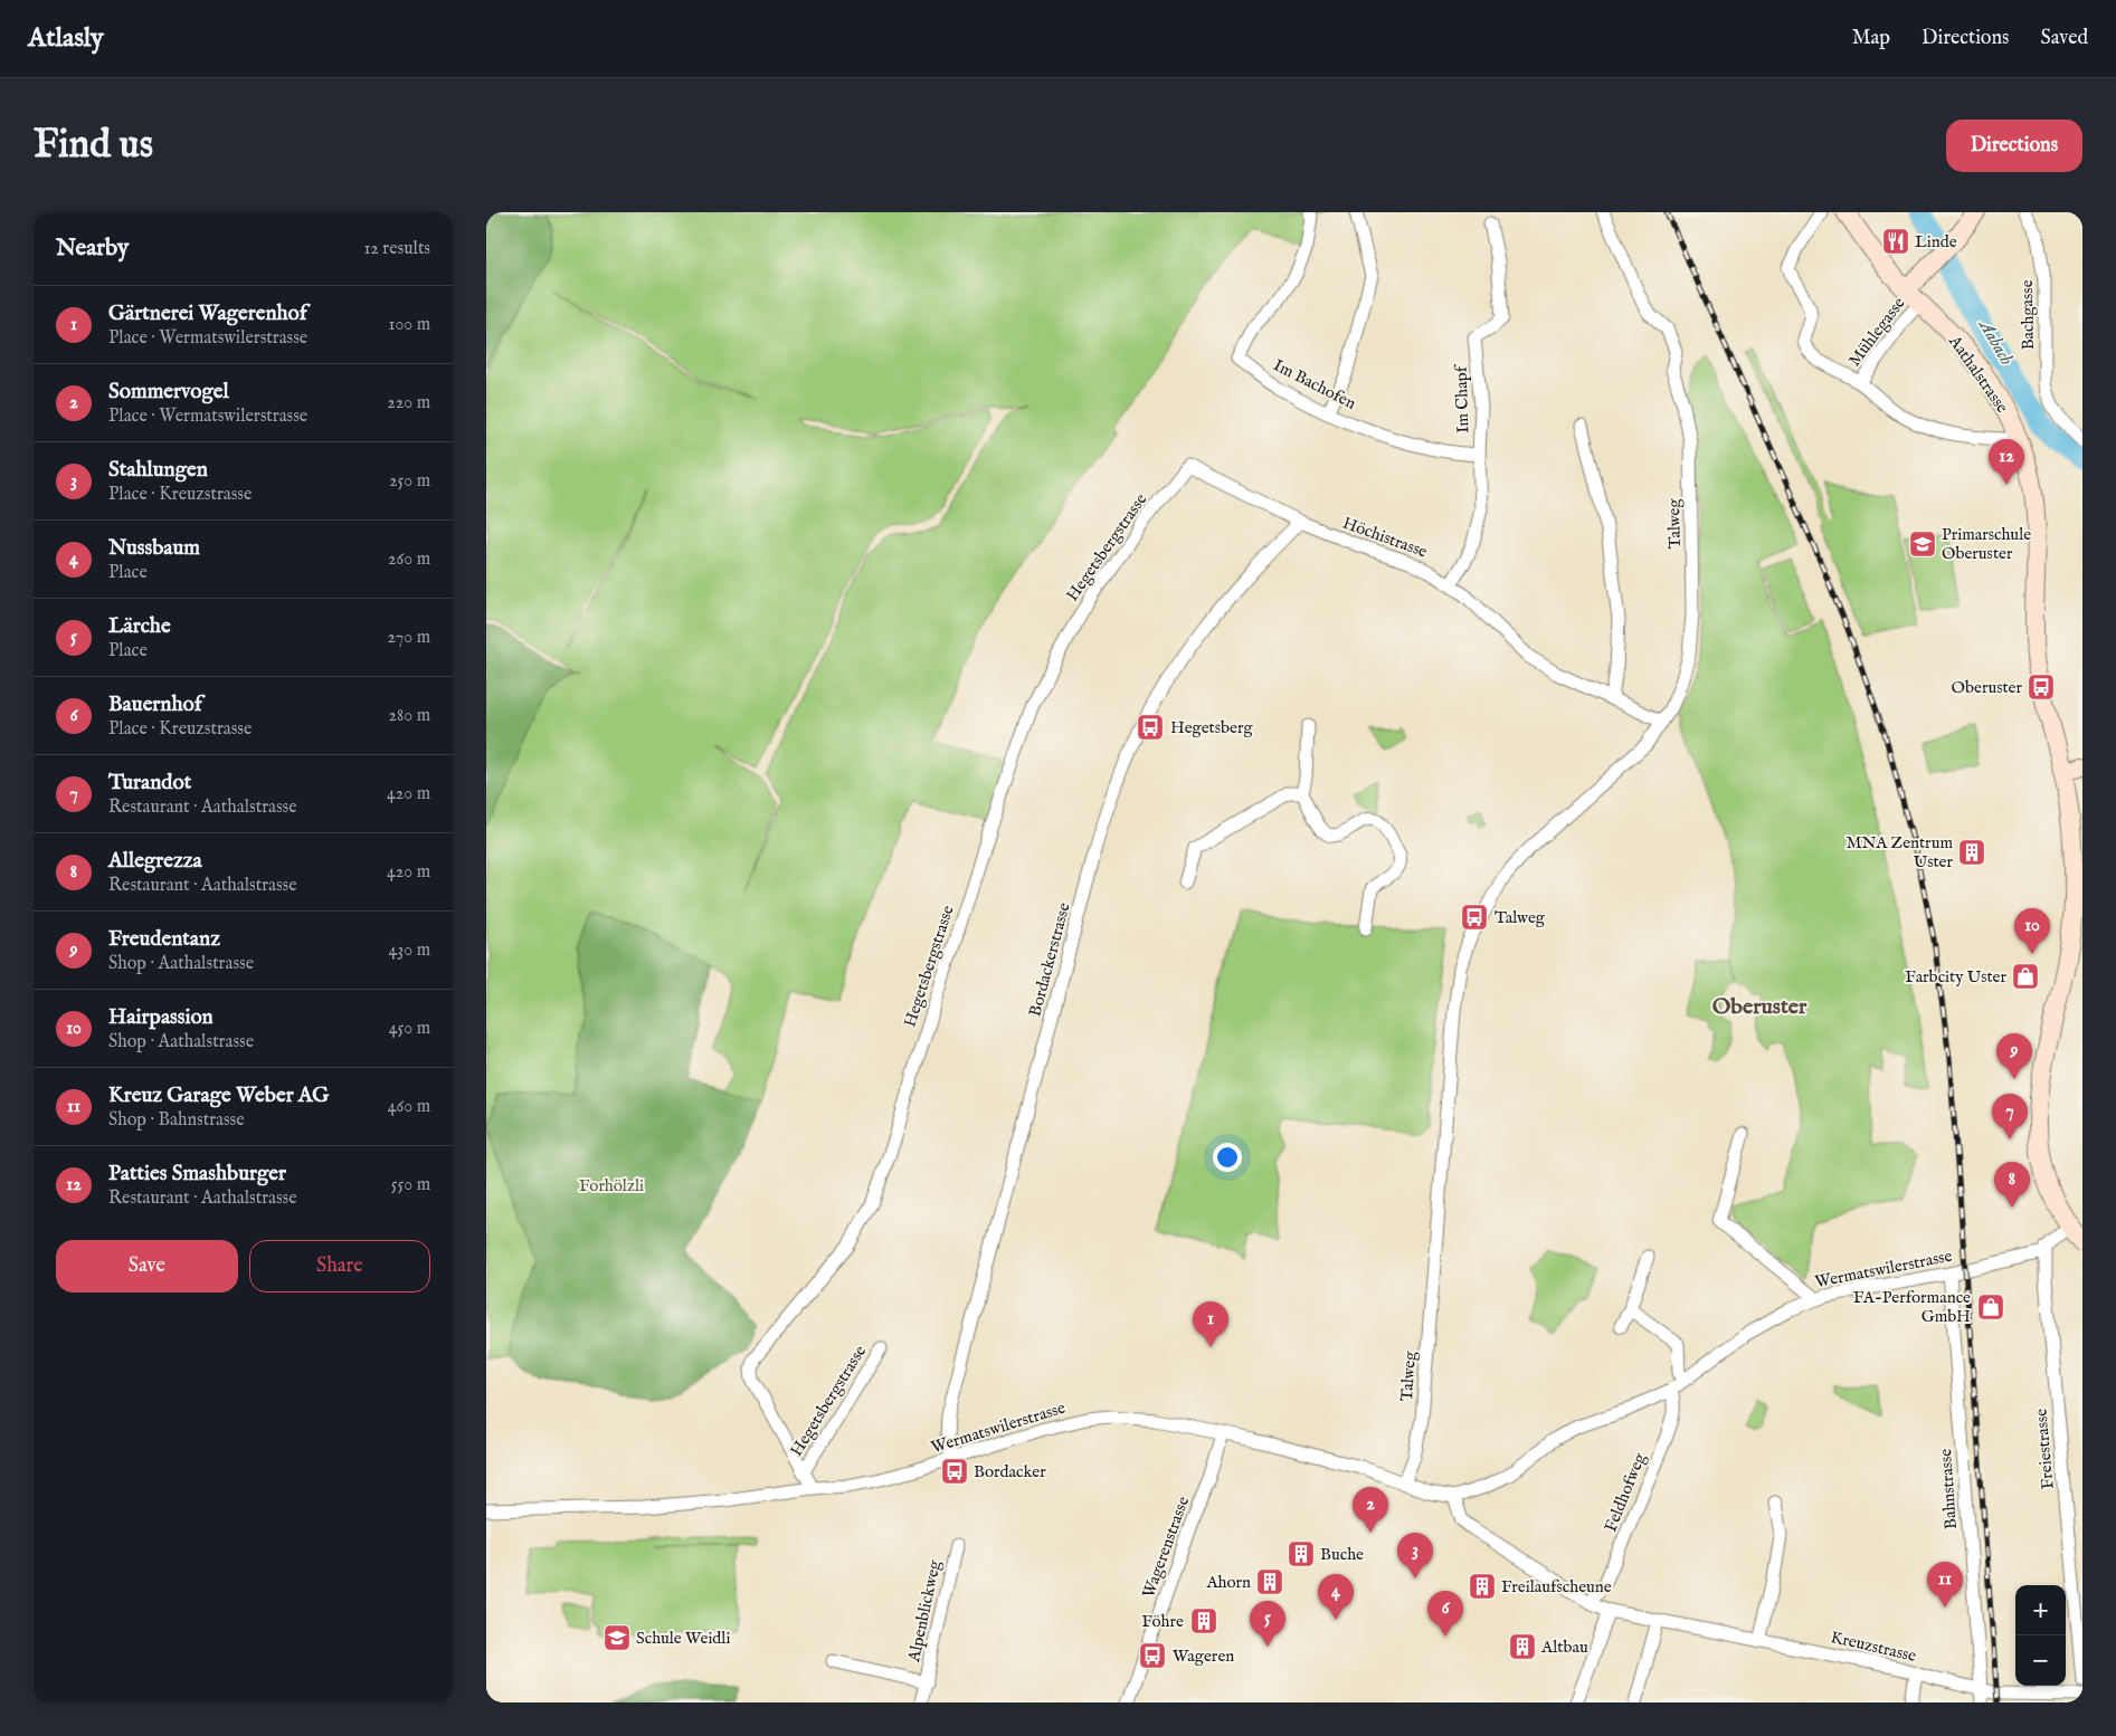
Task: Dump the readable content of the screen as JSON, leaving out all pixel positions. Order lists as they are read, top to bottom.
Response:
{
  "streets": {
    "main road": ["Aathalstrasse"],
    "street": [
      "Bachgasse",
      "Mühlegasse",
      "Im Bachofen",
      "Im Chapf",
      "Talweg",
      "Höchistrasse",
      "Hegetsbergstrasse",
      "Bordackerstrasse",
      "Wermatswilerstrasse",
      "Freiestrasse",
      "Bahnstrasse",
      "Feldhofweg",
      "Wagerenstrasse",
      "Alpenblickweg",
      "Kreuzstrasse"
    ]
  },
  "crossings": [
    ["Mühlegasse", "Aathalstrasse"],
    ["Im Bachofen", "Im Chapf"],
    ["Im Chapf", "Höchistrasse"],
    ["Talweg", "Höchistrasse"],
    ["Talweg", "Wermatswilerstrasse"],
    ["Höchistrasse", "Hegetsbergstrasse"],
    ["Höchistrasse", "Bordackerstrasse"],
    ["Hegetsbergstrasse", "Wermatswilerstrasse"],
    ["Bordackerstrasse", "Wermatswilerstrasse"],
    ["Wermatswilerstrasse", "Freiestrasse"],
    ["Wermatswilerstrasse", "Bahnstrasse"],
    ["Wermatswilerstrasse", "Feldhofweg"],
    ["Wermatswilerstrasse", "Wagerenstrasse"],
    ["Wermatswilerstrasse", "Kreuzstrasse"],
    ["Bahnstrasse", "Kreuzstrasse"],
    ["Feldhofweg", "Kreuzstrasse"]
  ],
  "districts": ["Oberuster"],
  "water": ["Aabach"],
  "parks": ["Forhölzli"],
  "places": {
    "restaurant": ["Linde"],
    "school or university": ["Primarschule Oberuster", "Schule Weidli"],
    "bus stop": [
      "Oberuster",
      "Hegetsberg",
      "Talweg",
      "Bordacker",
      "Wageren"
    ],
    "building": [
      "MNA Zentrum Uster",
      "Buche",
      "Ahorn",
      "Freilaufscheune",
      "Föhre",
      "Altbau"
    ],
    "shop": ["Farbcity Uster", "FA-Performance GmbH"]
  },
  "page": {
    "header": "Atlasly",
    "nav": ["Map", "Directions", "Saved"],
    "buttons": [
      "Directions",
      ["Save", "Share"]
    ],
    "title": "Find us",
    "heading": ["Nearby", "12 results"],
    "list": [
      {
        "mark": "1",
        "name": "Gärtnerei Wagerenhof",
        "note": "Place · Wermatswilerstrasse",
        "value": "100 m"
      },
      {
        "mark": "2",
        "name": "Sommervogel",
        "note": "Place · Wermatswilerstrasse",
        "value": "220 m"
      },
      {
        "mark": "3",
        "name": "Stahlungen",
        "note": "Place · Kreuzstrasse",
        "value": "250 m"
      },
      {
        "mark": "4",
        "name": "Nussbaum",
        "note": "Place",
        "value": "260 m"
      },
      {
        "mark": "5",
        "name": "Lärche",
        "note": "Place",
        "value": "270 m"
      },
      {
        "mark": "6",
        "name": "Bauernhof",
        "note": "Place · Kreuzstrasse",
        "value": "280 m"
      },
      {
        "mark": "7",
        "name": "Turandot",
        "note": "Restaurant · Aathalstrasse",
        "value": "420 m"
      },
      {
        "mark": "8",
        "name": "Allegrezza",
        "note": "Restaurant · Aathalstrasse",
        "value": "420 m"
      },
      {
        "mark": "9",
        "name": "Freudentanz",
        "note": "Shop · Aathalstrasse",
        "value": "430 m"
      },
      {
        "mark": "10",
        "name": "Hairpassion",
        "note": "Shop · Aathalstrasse",
        "value": "450 m"
      },
      {
        "mark": "11",
        "name": "Kreuz Garage Weber AG",
        "note": "Shop · Bahnstrasse",
        "value": "460 m"
      },
      {
        "mark": "12",
        "name": "Patties Smashburger",
        "note": "Restaurant · Aathalstrasse",
        "value": "550 m"
      }
    ],
    "pins": [
      "12",
      "10",
      "9",
      "7",
      "8",
      "1",
      "2",
      "3",
      "11",
      "4",
      "6",
      "5"
    ],
    "map_buttons": ["+", "−"]
  }
}
